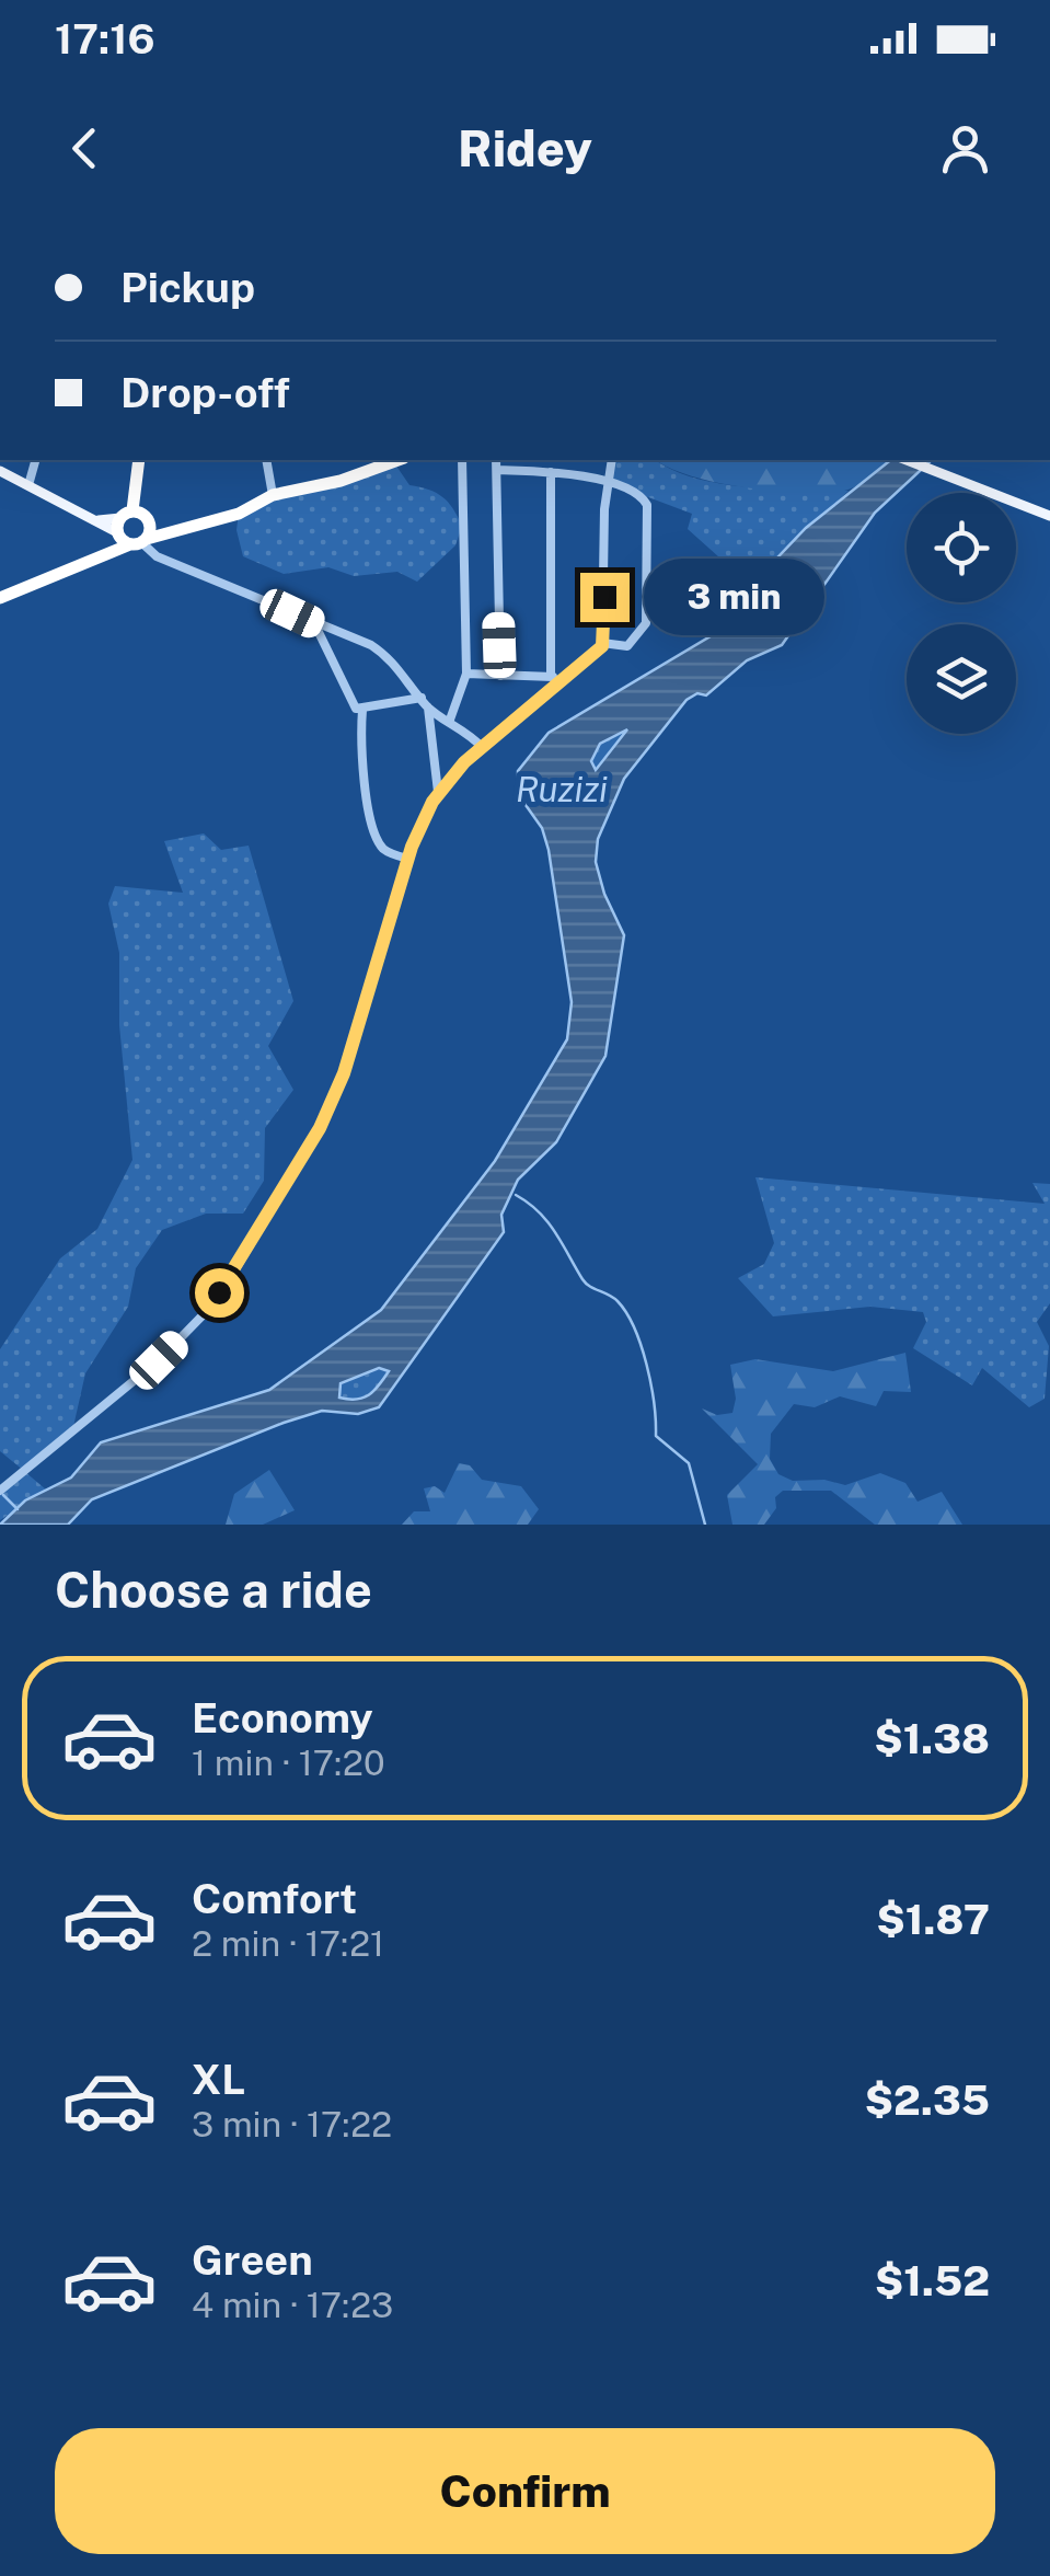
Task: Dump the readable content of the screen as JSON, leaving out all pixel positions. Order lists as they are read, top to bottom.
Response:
{
  "water": ["Ruzizi"],
  "page": {
    "status": "17:16",
    "header": "Ridey",
    "banner": ["Pickup", "Drop-off"],
    "bubble": "3 min",
    "heading": "Choose a ride",
    "list": [
      {
        "name": "Economy",
        "note": "1 min · 17:20",
        "value": "$1.38"
      },
      {
        "name": "Comfort",
        "note": "2 min · 17:21",
        "value": "$1.87"
      },
      {
        "name": "XL",
        "note": "3 min · 17:22",
        "value": "$2.35"
      },
      {
        "name": "Green",
        "note": "4 min · 17:23",
        "value": "$1.52"
      }
    ],
    "buttons": "Confirm"
  }
}
